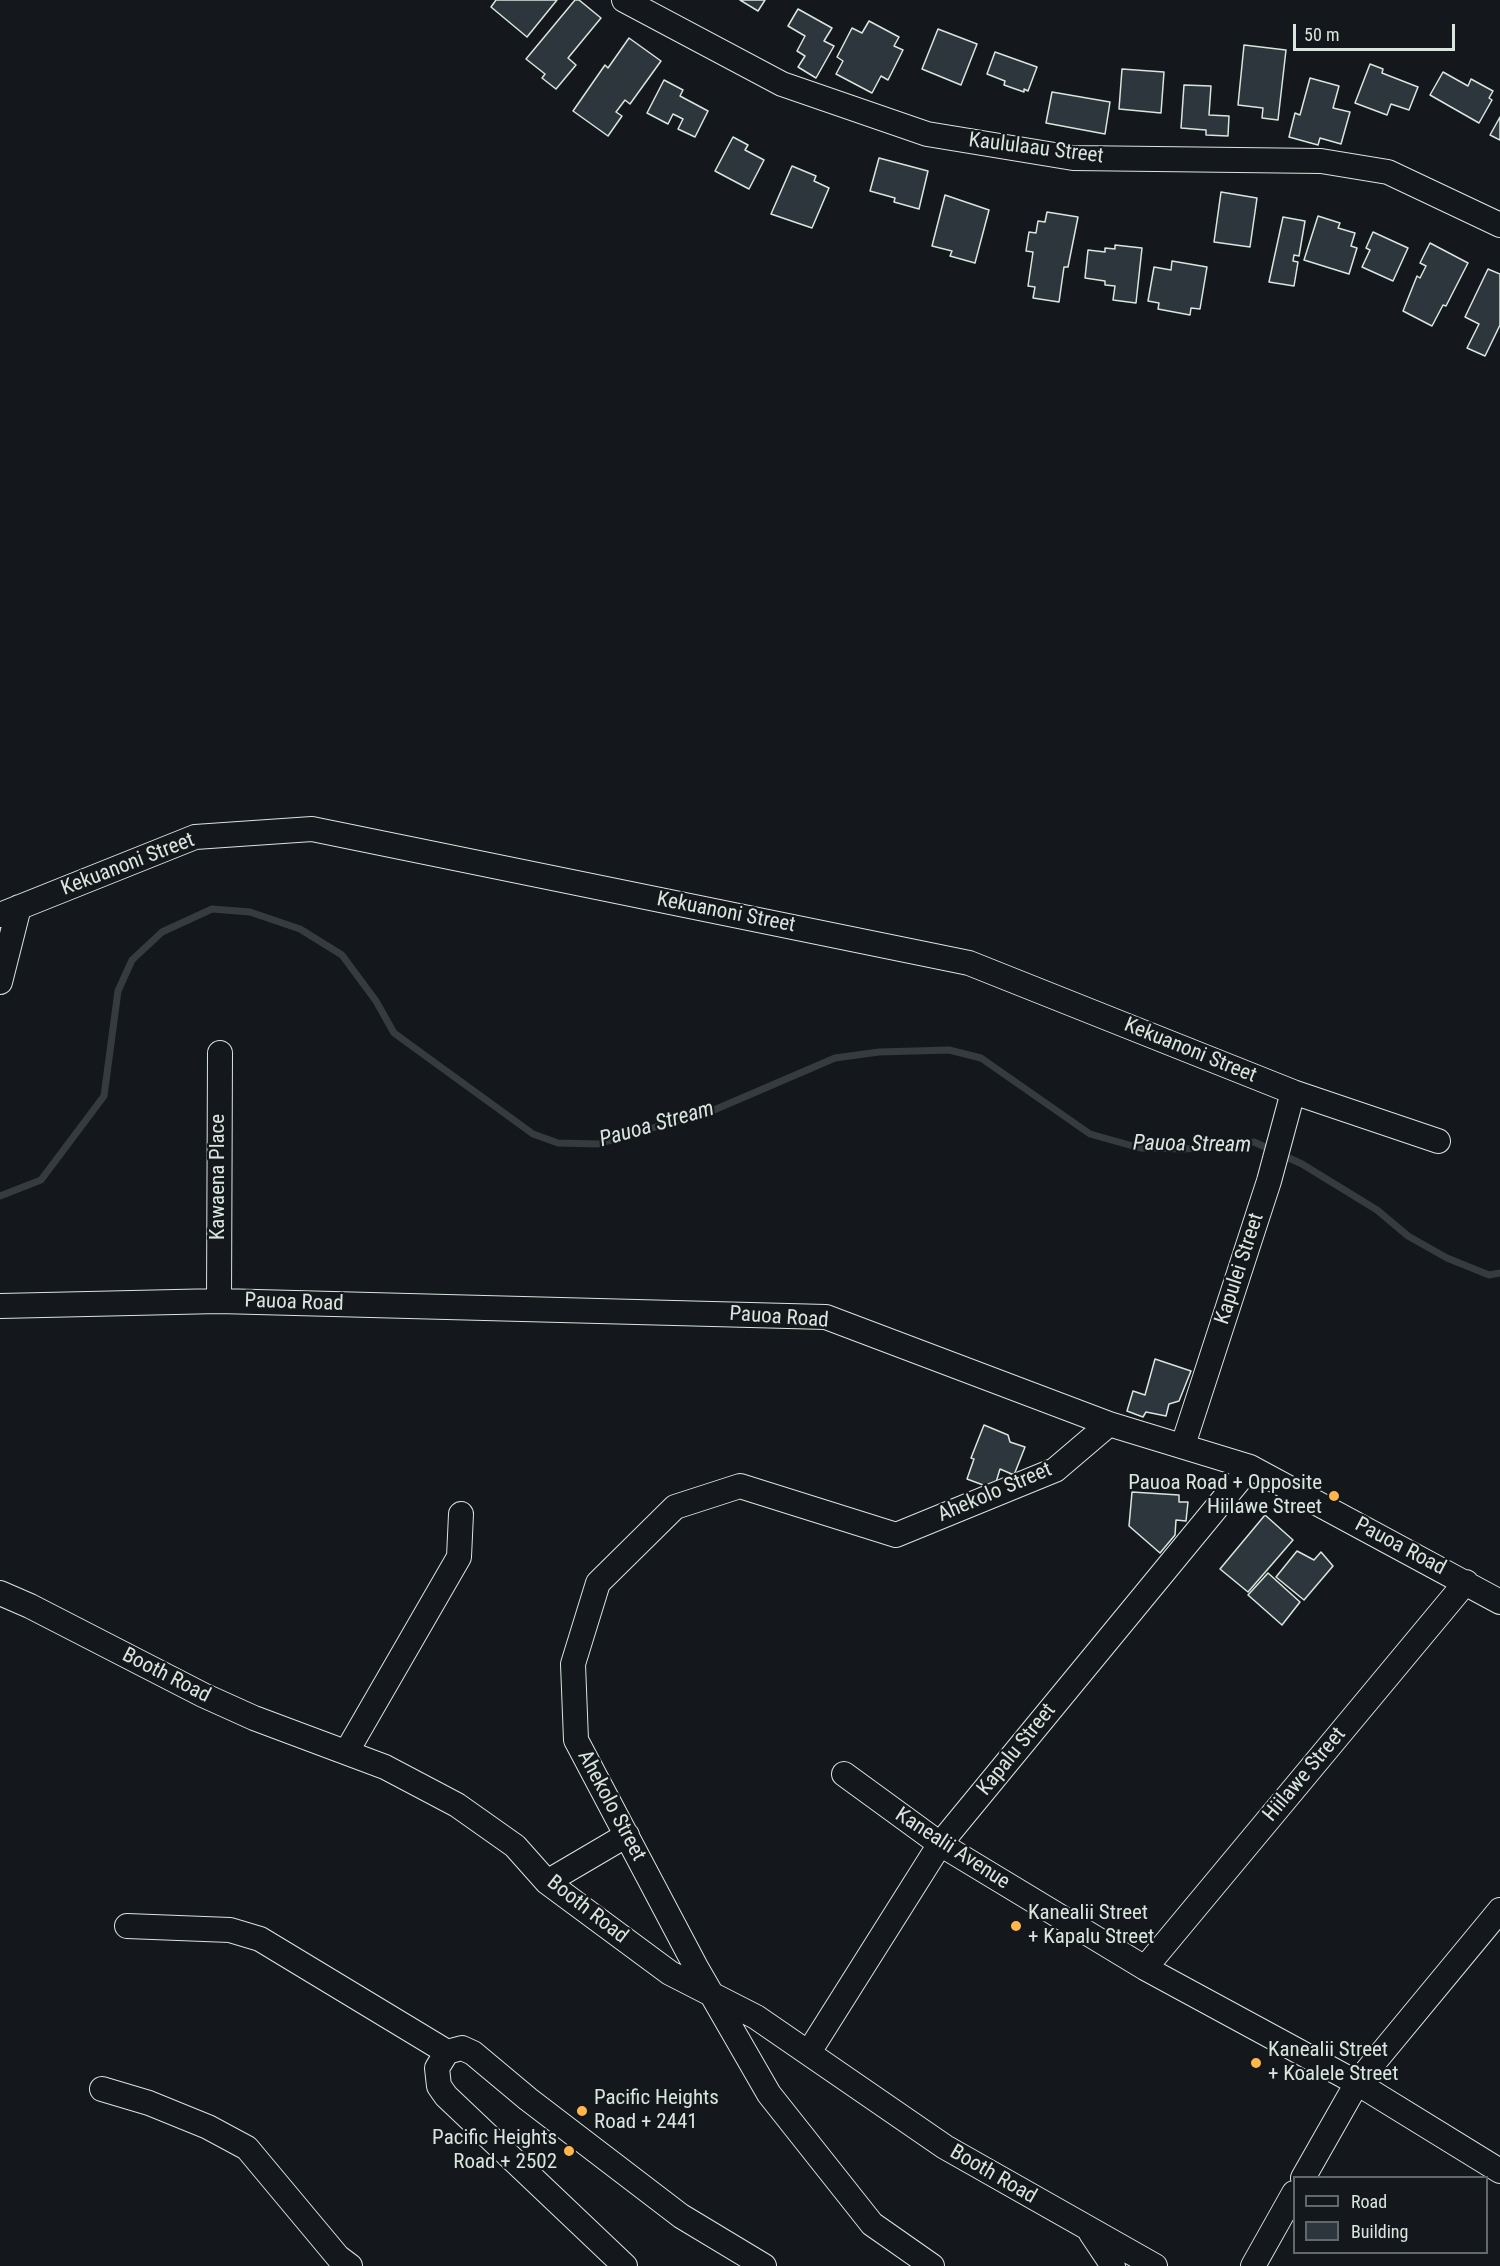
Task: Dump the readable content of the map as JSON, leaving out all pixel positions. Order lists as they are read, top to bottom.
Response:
{
  "streets": {
    "street": [
      "Kaululaau Street",
      "Kekuanoni Street",
      "Kawaena Place",
      "Kapulei Street",
      "Pauoa Road",
      "Ahekolo Street",
      "Booth Road",
      "Kapalu Street",
      "Hiilawe Street",
      "Kanealii Avenue"
    ]
  },
  "crossings": [
    ["Kekuanoni Street", "Kapulei Street"],
    ["Kawaena Place", "Pauoa Road"],
    ["Kapulei Street", "Pauoa Road"],
    ["Pauoa Road", "Ahekolo Street"],
    ["Pauoa Road", "Kapalu Street"],
    ["Pauoa Road", "Hiilawe Street"],
    ["Ahekolo Street", "Booth Road"],
    ["Booth Road", "Kapalu Street"],
    ["Kapalu Street", "Kanealii Avenue"],
    ["Hiilawe Street", "Kanealii Avenue"]
  ],
  "water": ["Pauoa Stream"],
  "places": [
    "Pauoa Road + Opposite Hiilawe Street",
    "Kanealii Street + Kapalu Street",
    "Kanealii Street + Koalele Street",
    "Pacific Heights Road + 2441",
    "Pacific Heights Road + 2502"
  ],
  "legend": ["Road", "Building"],
  "scale_bar": "50 m"
}
